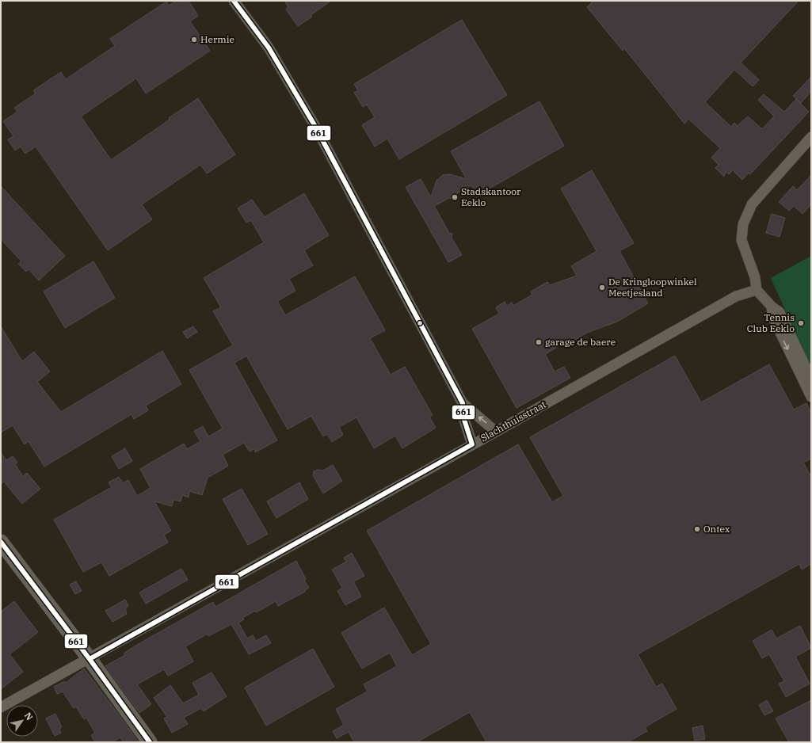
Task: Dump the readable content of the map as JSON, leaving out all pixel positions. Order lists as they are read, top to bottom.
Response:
{
  "streets": {
    "street": ["Slachthuisstraat"]
  },
  "places": [
    "Hermie",
    "Stadskantoor Eeklo",
    "De Kringloopwinkel Meetjesland",
    "Tennis Club Eeklo",
    "garage de baere",
    "Ontex"
  ],
  "lines": ["transit line 661"],
  "north": "top right"
}
